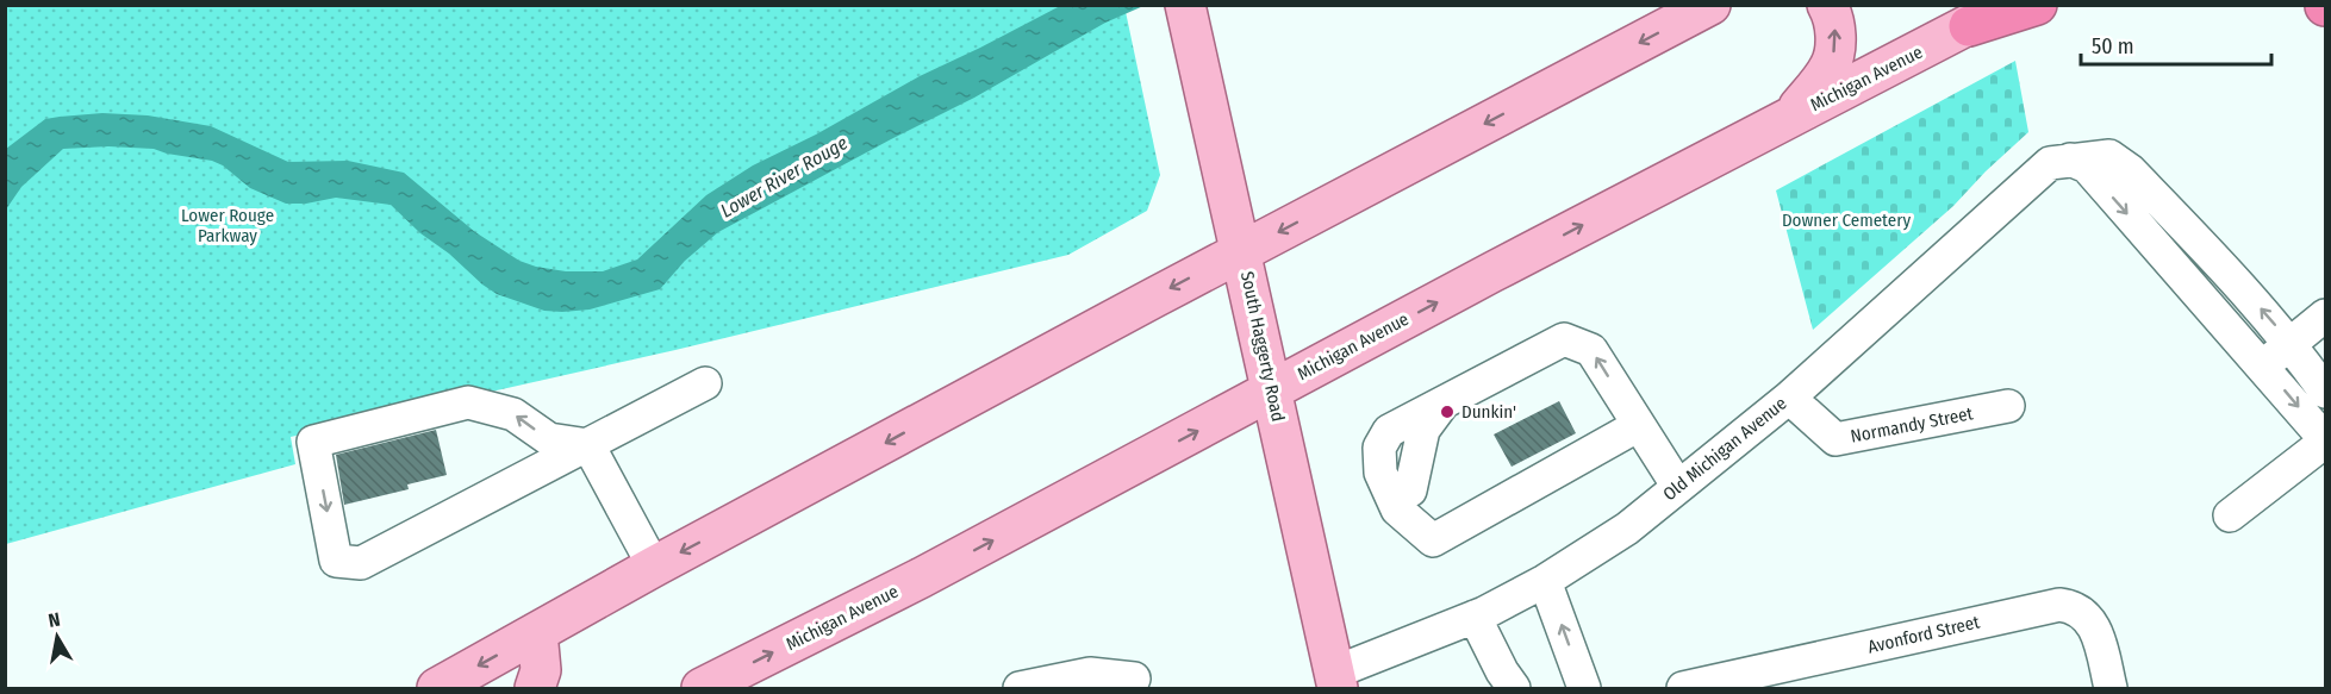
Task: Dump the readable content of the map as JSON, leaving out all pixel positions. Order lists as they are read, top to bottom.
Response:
{
  "streets": {
    "main road": ["Michigan Avenue", "South Haggerty Road"],
    "street": ["Normandy Street", "Old Michigan Avenue", "Avonford Street"]
  },
  "crossings": [
    ["Michigan Avenue", "South Haggerty Road"],
    ["South Haggerty Road", "Old Michigan Avenue"],
    ["Normandy Street", "Old Michigan Avenue"]
  ],
  "water": ["Lower River Rouge"],
  "parks": ["Lower Rouge Parkway", "Downer Cemetery"],
  "places": ["Dunkin'"],
  "scale_bar": "50 m",
  "north": "top"
}
